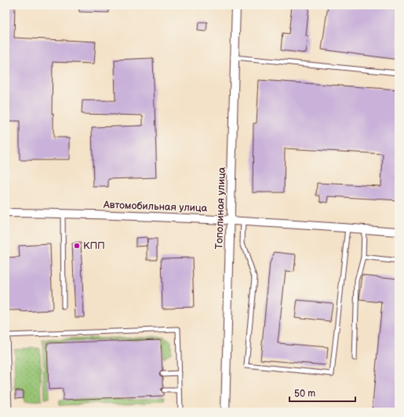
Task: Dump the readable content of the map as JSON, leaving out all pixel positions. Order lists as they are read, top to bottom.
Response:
{
  "streets": {
    "street": ["Автомобильная улица", "Тополиная улица"]
  },
  "crossings": [
    ["Автомобильная улица", "Тополиная улица"]
  ],
  "places": ["КПП"],
  "scale_bar": "50 m"
}
